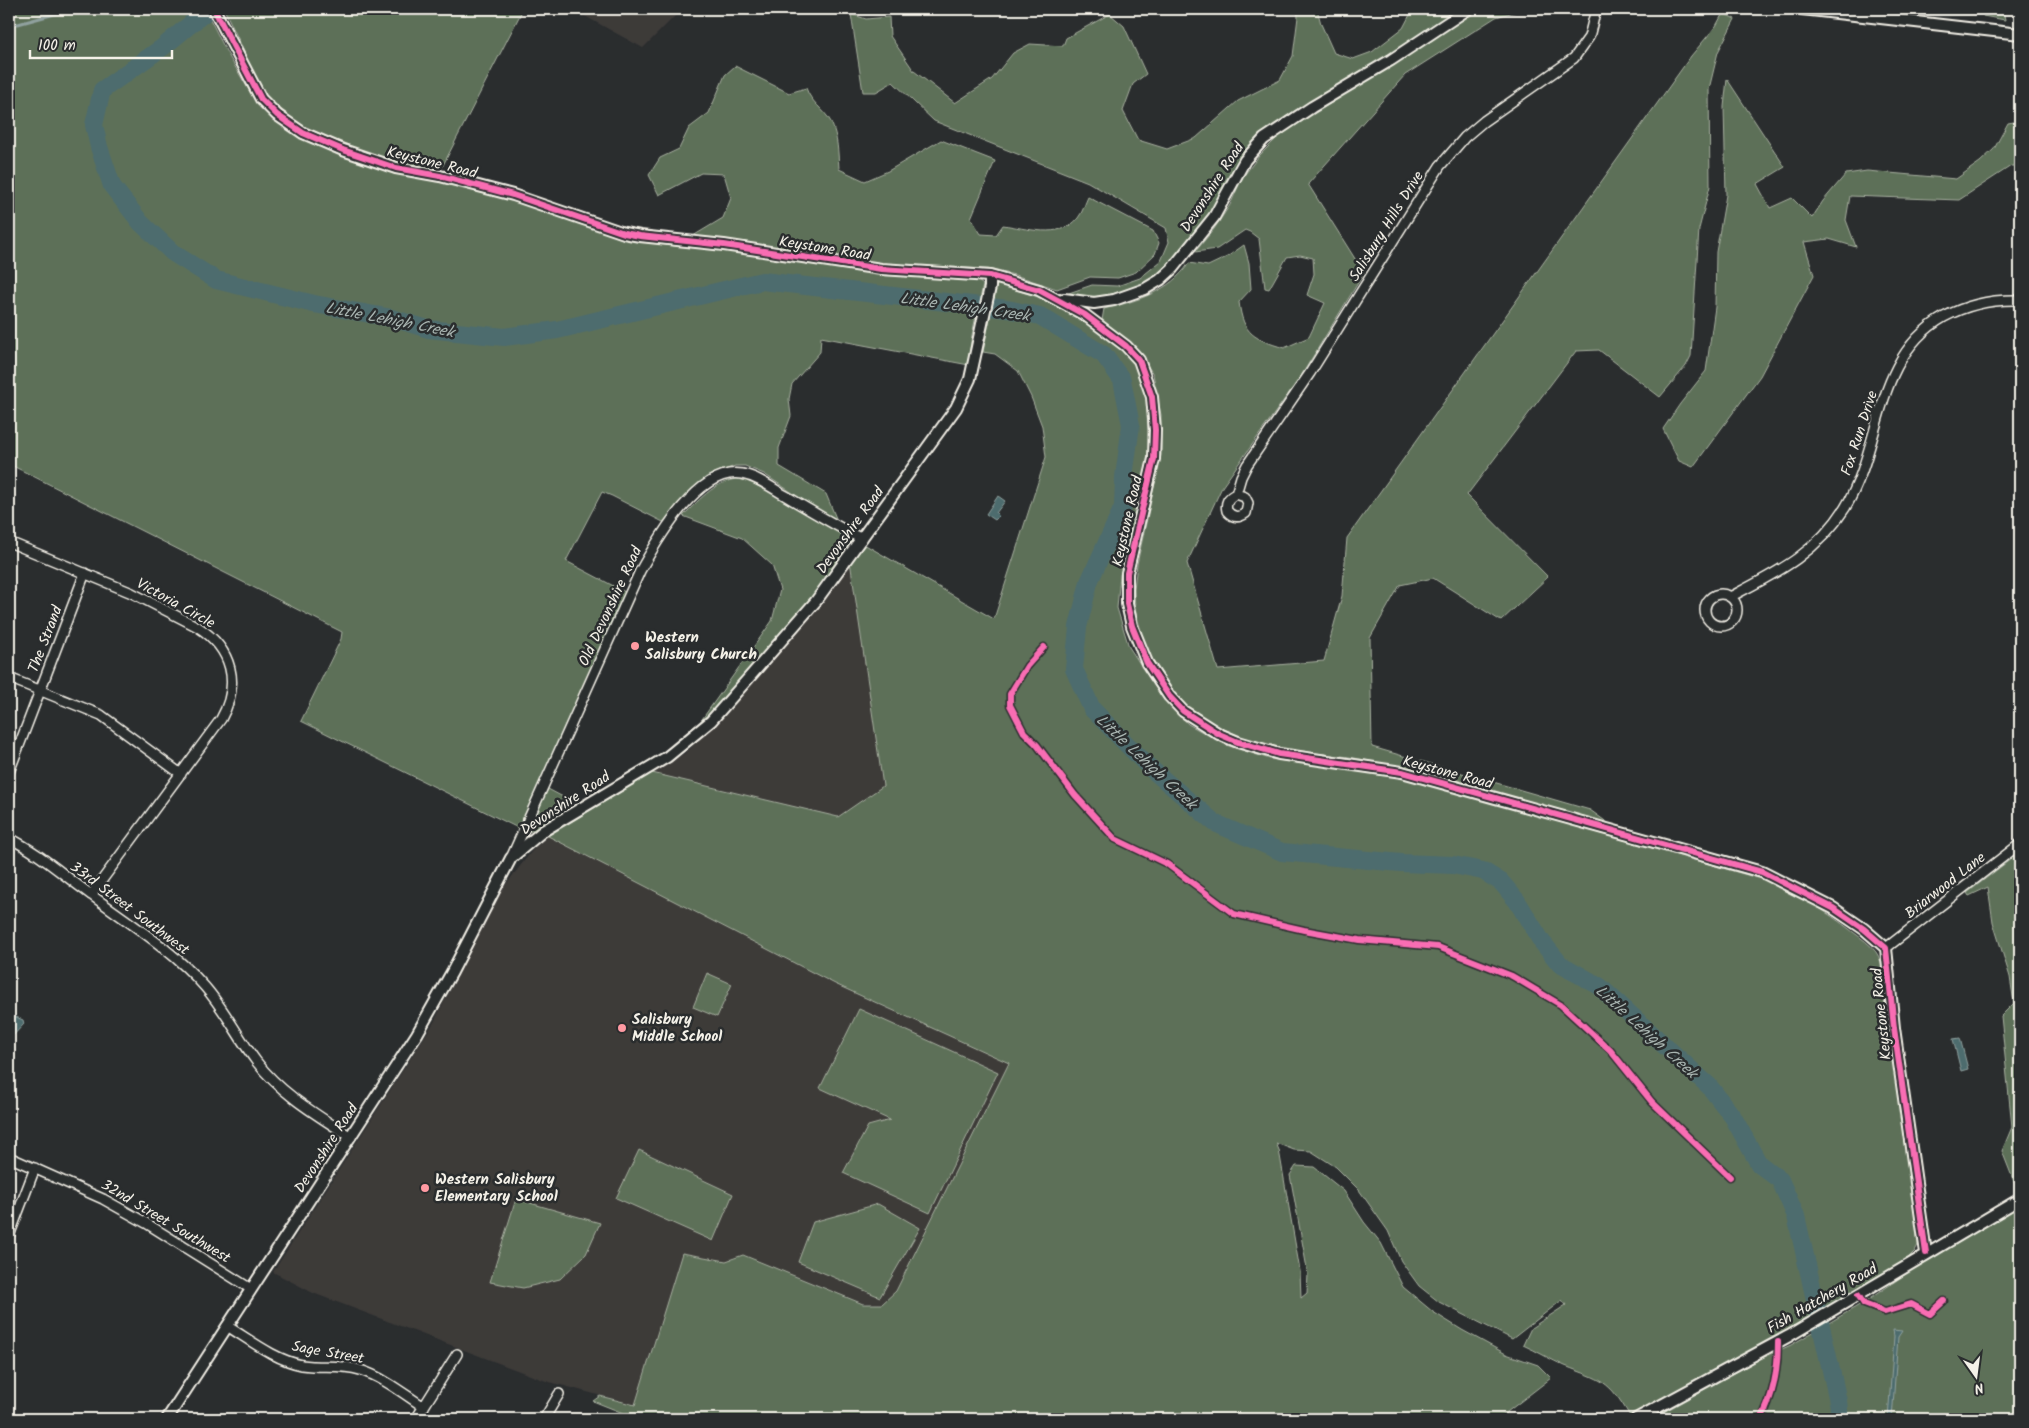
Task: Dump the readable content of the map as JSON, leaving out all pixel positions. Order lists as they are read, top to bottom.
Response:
{
  "streets": {
    "street": [
      "Keystone Road",
      "Devonshire Road",
      "Salisbury Hills Drive",
      "Fox Run Drive",
      "Victoria Circle",
      "Old Devonshire Road",
      "The Strand",
      "Briarwood Lane",
      "33rd Street Southwest",
      "32nd Street Southwest",
      "Fish Hatchery Road",
      "Sage Street"
    ]
  },
  "crossings": [
    ["Keystone Road", "Devonshire Road"],
    ["Keystone Road", "Briarwood Lane"],
    ["Keystone Road", "Fish Hatchery Road"],
    ["Devonshire Road", "Old Devonshire Road"],
    ["Devonshire Road", "33rd Street Southwest"],
    ["Devonshire Road", "32nd Street Southwest"],
    ["Devonshire Road", "Sage Street"],
    ["Victoria Circle", "The Strand"],
    ["Victoria Circle", "33rd Street Southwest"]
  ],
  "water": ["Little Lehigh Creek"],
  "places": ["Western Salisbury Church", "Salisbury Middle School", "Western Salisbury Elementary School"],
  "scale_bar": "100 m",
  "north": "bottom"
}
